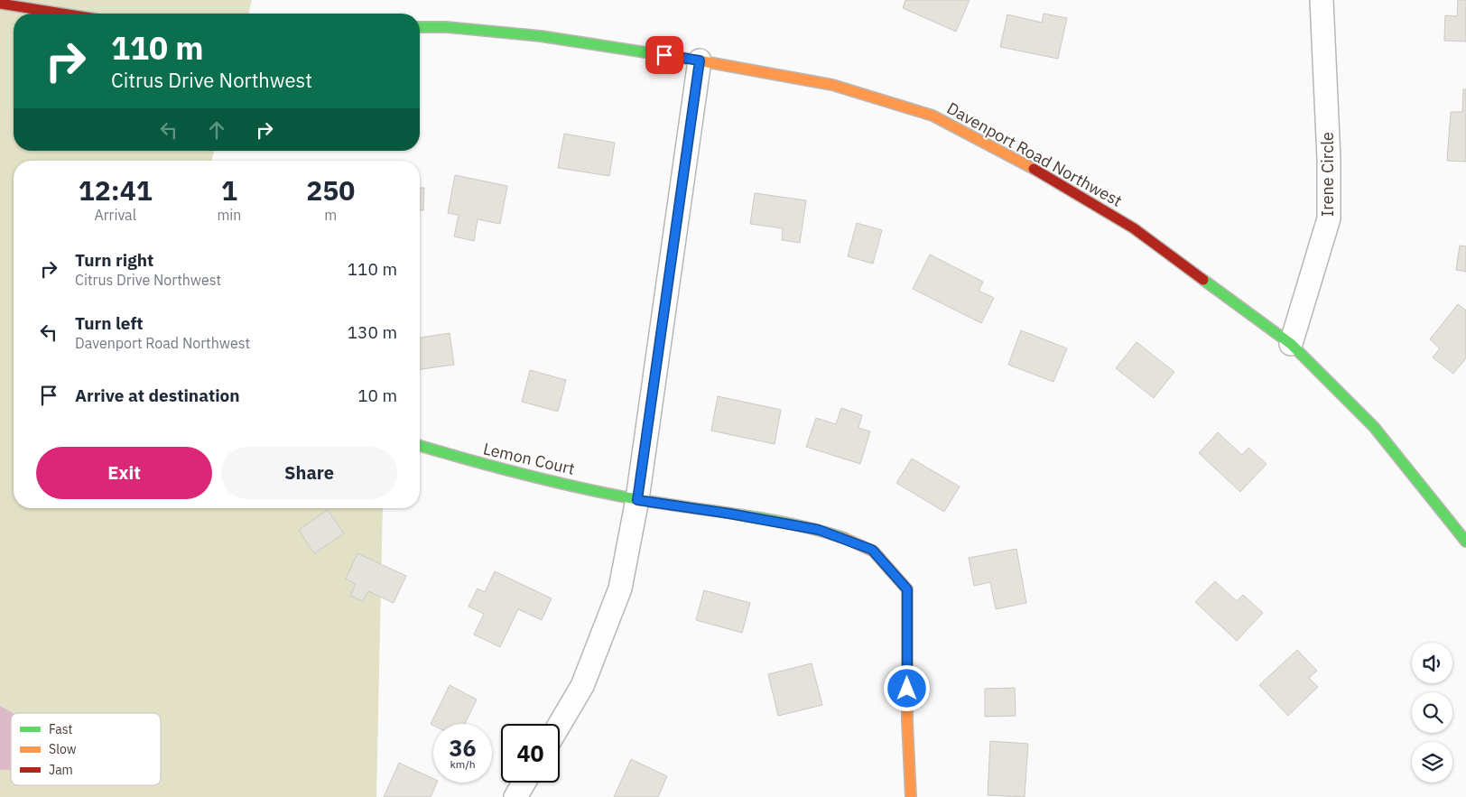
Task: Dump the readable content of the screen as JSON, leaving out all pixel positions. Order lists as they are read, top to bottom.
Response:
{
  "streets": {
    "street": ["Davenport Road Northwest", "Irene Circle", "Lemon Court"]
  },
  "crossings": [
    ["Davenport Road Northwest", "Irene Circle"]
  ],
  "legend": ["Fast", "Slow", "Jam"],
  "page": {
    "turn": ["110 m", "Citrus Drive Northwest"],
    "eta": [
      "12:41",
      "Arrival",
      "1",
      "min",
      "250",
      "m"
    ],
    "list": [
      {
        "name": "Turn right",
        "note": "Citrus Drive Northwest",
        "value": "110 m"
      },
      {
        "name": "Turn left",
        "note": "Davenport Road Northwest",
        "value": "130 m"
      },
      {
        "name": "Arrive at destination",
        "value": "10 m"
      }
    ],
    "buttons": ["Exit", "Share"],
    "speed": "36 km/h",
    "limit": "40"
  }
}
